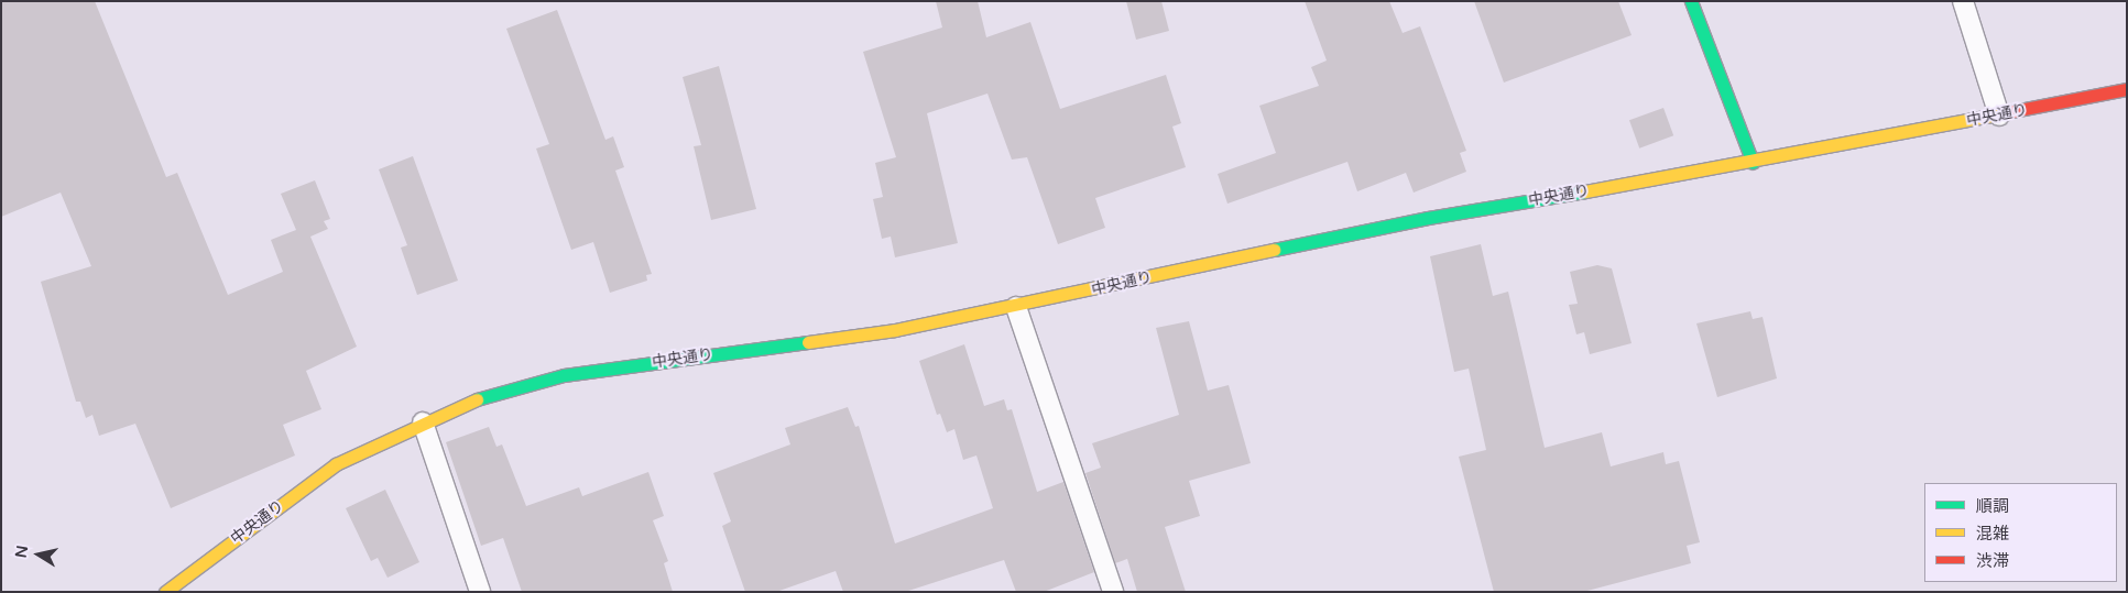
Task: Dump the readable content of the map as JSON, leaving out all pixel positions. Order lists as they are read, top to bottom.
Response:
{
  "streets": {
    "street": ["中央通り"]
  },
  "legend": ["順調", "混雑", "渋滞"],
  "north": "left"
}
